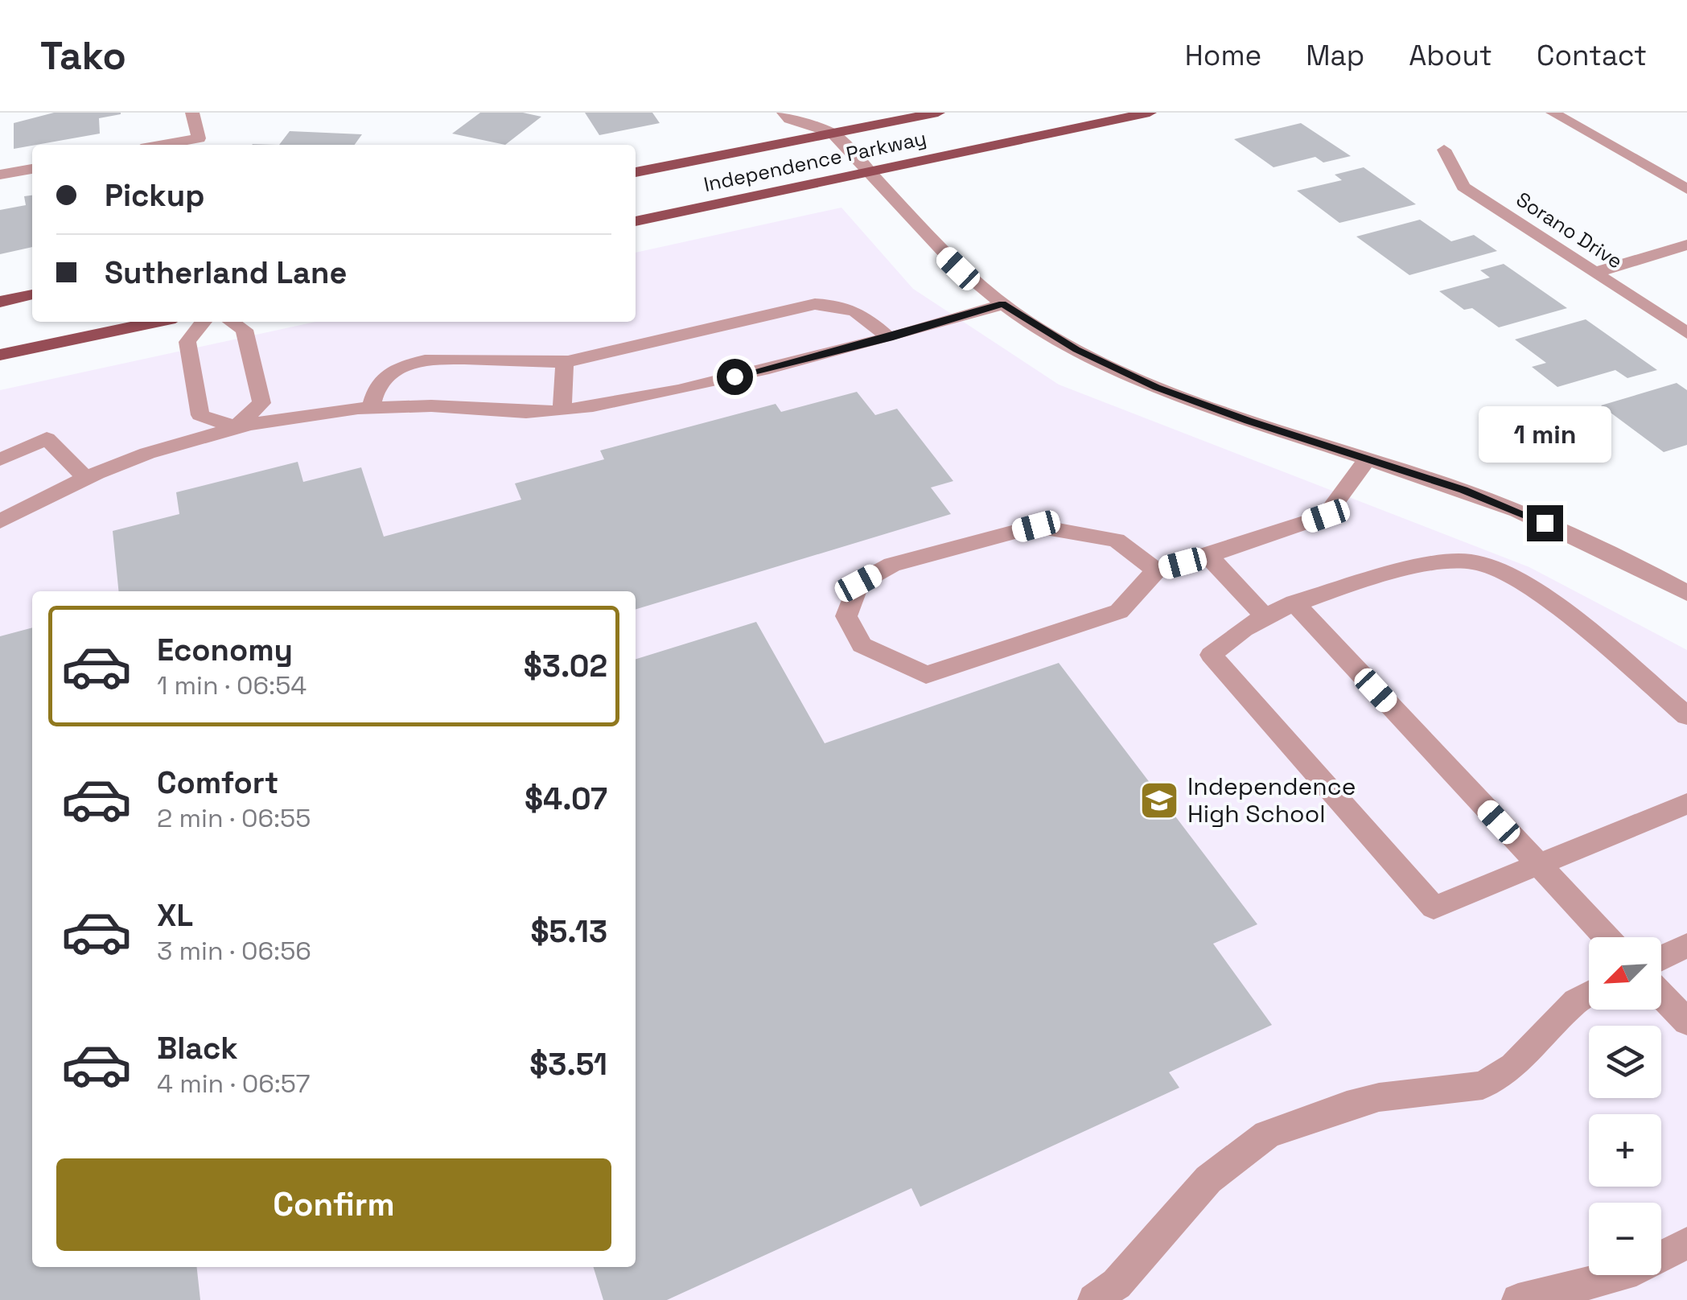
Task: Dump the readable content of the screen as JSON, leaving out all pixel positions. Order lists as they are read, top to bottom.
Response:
{
  "streets": {
    "main road": ["Independence Parkway"],
    "street": ["Sorano Drive"]
  },
  "places": {
    "school or university": ["Independence High School"]
  },
  "north": "bottom left",
  "page": {
    "header": "Tako",
    "nav": [
      "Home",
      "Map",
      "About",
      "Contact"
    ],
    "banner": ["Pickup", "Sutherland Lane"],
    "bubble": "1 min",
    "list": [
      {
        "name": "Economy",
        "note": "1 min · 06:54",
        "value": "$3.02"
      },
      {
        "name": "Comfort",
        "note": "2 min · 06:55",
        "value": "$4.07"
      },
      {
        "name": "XL",
        "note": "3 min · 06:56",
        "value": "$5.13"
      },
      {
        "name": "Black",
        "note": "4 min · 06:57",
        "value": "$3.51"
      }
    ],
    "map_buttons": ["+", "−"],
    "buttons": "Confirm"
  }
}
